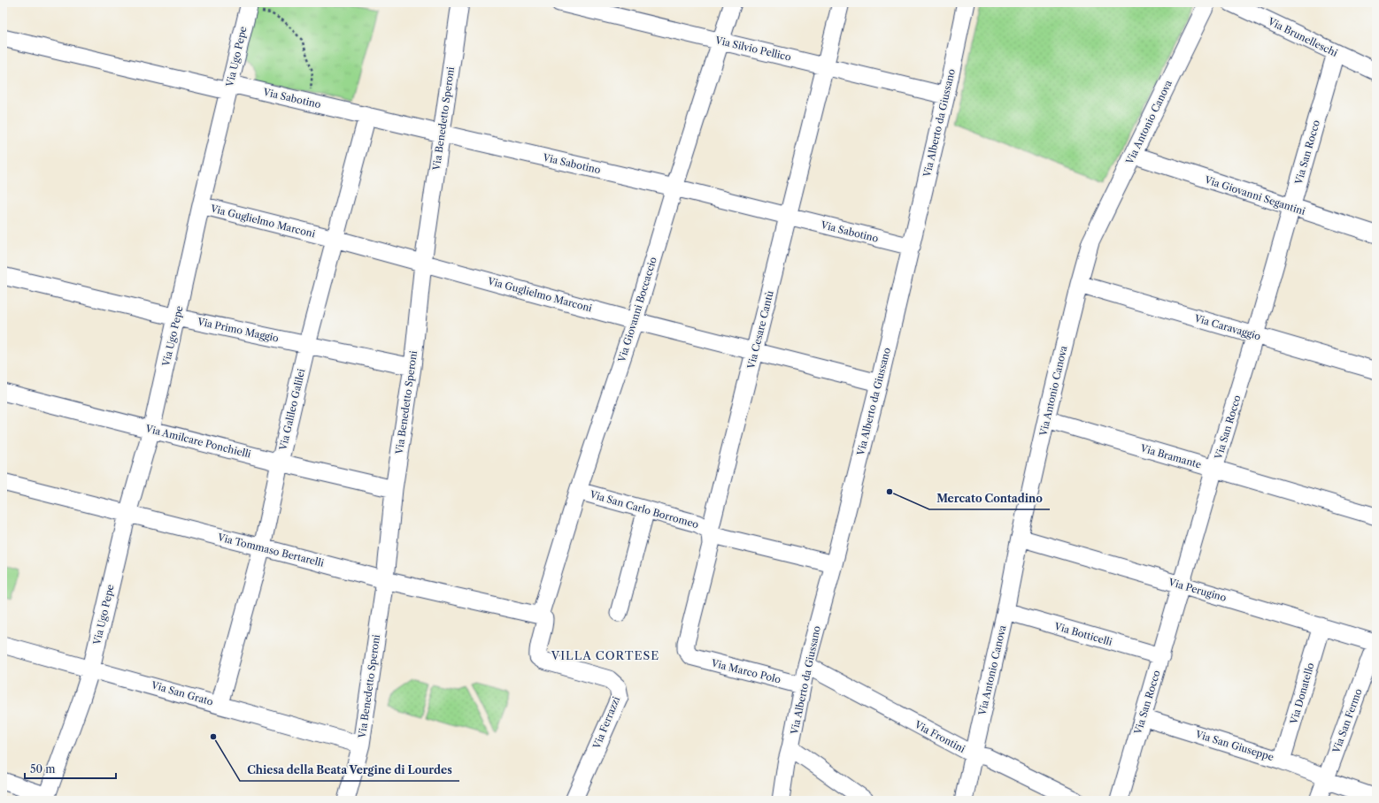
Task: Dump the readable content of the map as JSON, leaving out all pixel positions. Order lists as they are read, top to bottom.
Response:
{
  "streets": {
    "street": [
      "Via Brunelleschi",
      "Via Silvio Pellico",
      "Via Ugo Pepe",
      "Via Sabotino",
      "Via Benedetto Speroni",
      "Via Antonio Canova",
      "Via Alberto da Giussano",
      "Via San Rocco",
      "Via Giovanni Segantini",
      "Via Guglielmo Marconi",
      "Via Giovanni Boccaccio",
      "Via Caravaggio",
      "Via Primo Maggio",
      "Via Cesare Cantù",
      "Via Galileo Galilei",
      "Via Amilcare Ponchielli",
      "Via Bramante",
      "Via San Carlo Borromeo",
      "Via Tommaso Bertarelli",
      "Via Perugino",
      "Via Botticelli",
      "Via Marco Polo",
      "Via San Grato",
      "Via Donatello",
      "Via San Fermo",
      "Via Ferrazzi",
      "Via Frontini",
      "Via San Giuseppe"
    ]
  },
  "crossings": [
    ["Via Brunelleschi", "Via San Rocco"],
    ["Via Silvio Pellico", "Via Alberto da Giussano"],
    ["Via Silvio Pellico", "Via Giovanni Boccaccio"],
    ["Via Silvio Pellico", "Via Cesare Cantù"],
    ["Via Ugo Pepe", "Via Sabotino"],
    ["Via Ugo Pepe", "Via Guglielmo Marconi"],
    ["Via Ugo Pepe", "Via Primo Maggio"],
    ["Via Ugo Pepe", "Via Amilcare Ponchielli"],
    ["Via Ugo Pepe", "Via Tommaso Bertarelli"],
    ["Via Ugo Pepe", "Via San Grato"],
    ["Via Sabotino", "Via Benedetto Speroni"],
    ["Via Sabotino", "Via Alberto da Giussano"],
    ["Via Sabotino", "Via Giovanni Boccaccio"],
    ["Via Sabotino", "Via Cesare Cantù"],
    ["Via Sabotino", "Via Galileo Galilei"],
    ["Via Benedetto Speroni", "Via Guglielmo Marconi"],
    ["Via Benedetto Speroni", "Via Primo Maggio"],
    ["Via Benedetto Speroni", "Via Amilcare Ponchielli"],
    ["Via Benedetto Speroni", "Via Tommaso Bertarelli"],
    ["Via Benedetto Speroni", "Via San Grato"],
    ["Via Antonio Canova", "Via Giovanni Segantini"],
    ["Via Antonio Canova", "Via Caravaggio"],
    ["Via Antonio Canova", "Via Bramante"],
    ["Via Antonio Canova", "Via Perugino"],
    ["Via Antonio Canova", "Via Botticelli"],
    ["Via Antonio Canova", "Via Frontini"],
    ["Via Alberto da Giussano", "Via Guglielmo Marconi"],
    ["Via Alberto da Giussano", "Via San Carlo Borromeo"],
    ["Via Alberto da Giussano", "Via Marco Polo"],
    ["Via Alberto da Giussano", "Via Frontini"],
    ["Via San Rocco", "Via Giovanni Segantini"],
    ["Via San Rocco", "Via Caravaggio"],
    ["Via San Rocco", "Via Bramante"],
    ["Via San Rocco", "Via Perugino"],
    ["Via San Rocco", "Via Botticelli"],
    ["Via San Rocco", "Via San Giuseppe"],
    ["Via Guglielmo Marconi", "Via Giovanni Boccaccio"],
    ["Via Guglielmo Marconi", "Via Cesare Cantù"],
    ["Via Guglielmo Marconi", "Via Galileo Galilei"],
    ["Via Giovanni Boccaccio", "Via San Carlo Borromeo"],
    ["Via Giovanni Boccaccio", "Via Tommaso Bertarelli"],
    ["Via Giovanni Boccaccio", "Via Ferrazzi"],
    ["Via Primo Maggio", "Via Galileo Galilei"],
    ["Via Cesare Cantù", "Via San Carlo Borromeo"],
    ["Via Cesare Cantù", "Via Marco Polo"],
    ["Via Galileo Galilei", "Via Amilcare Ponchielli"],
    ["Via Galileo Galilei", "Via Tommaso Bertarelli"],
    ["Via Galileo Galilei", "Via San Grato"],
    ["Via Tommaso Bertarelli", "Via Ferrazzi"],
    ["Via Perugino", "Via Donatello"],
    ["Via Perugino", "Via San Fermo"],
    ["Via Donatello", "Via San Giuseppe"],
    ["Via San Fermo", "Via San Giuseppe"]
  ],
  "districts": ["VILLA CORTESE"],
  "places": ["Mercato Contadino", "Chiesa della Beata Vergine di Lourdes"],
  "scale_bar": "50 m"
}
